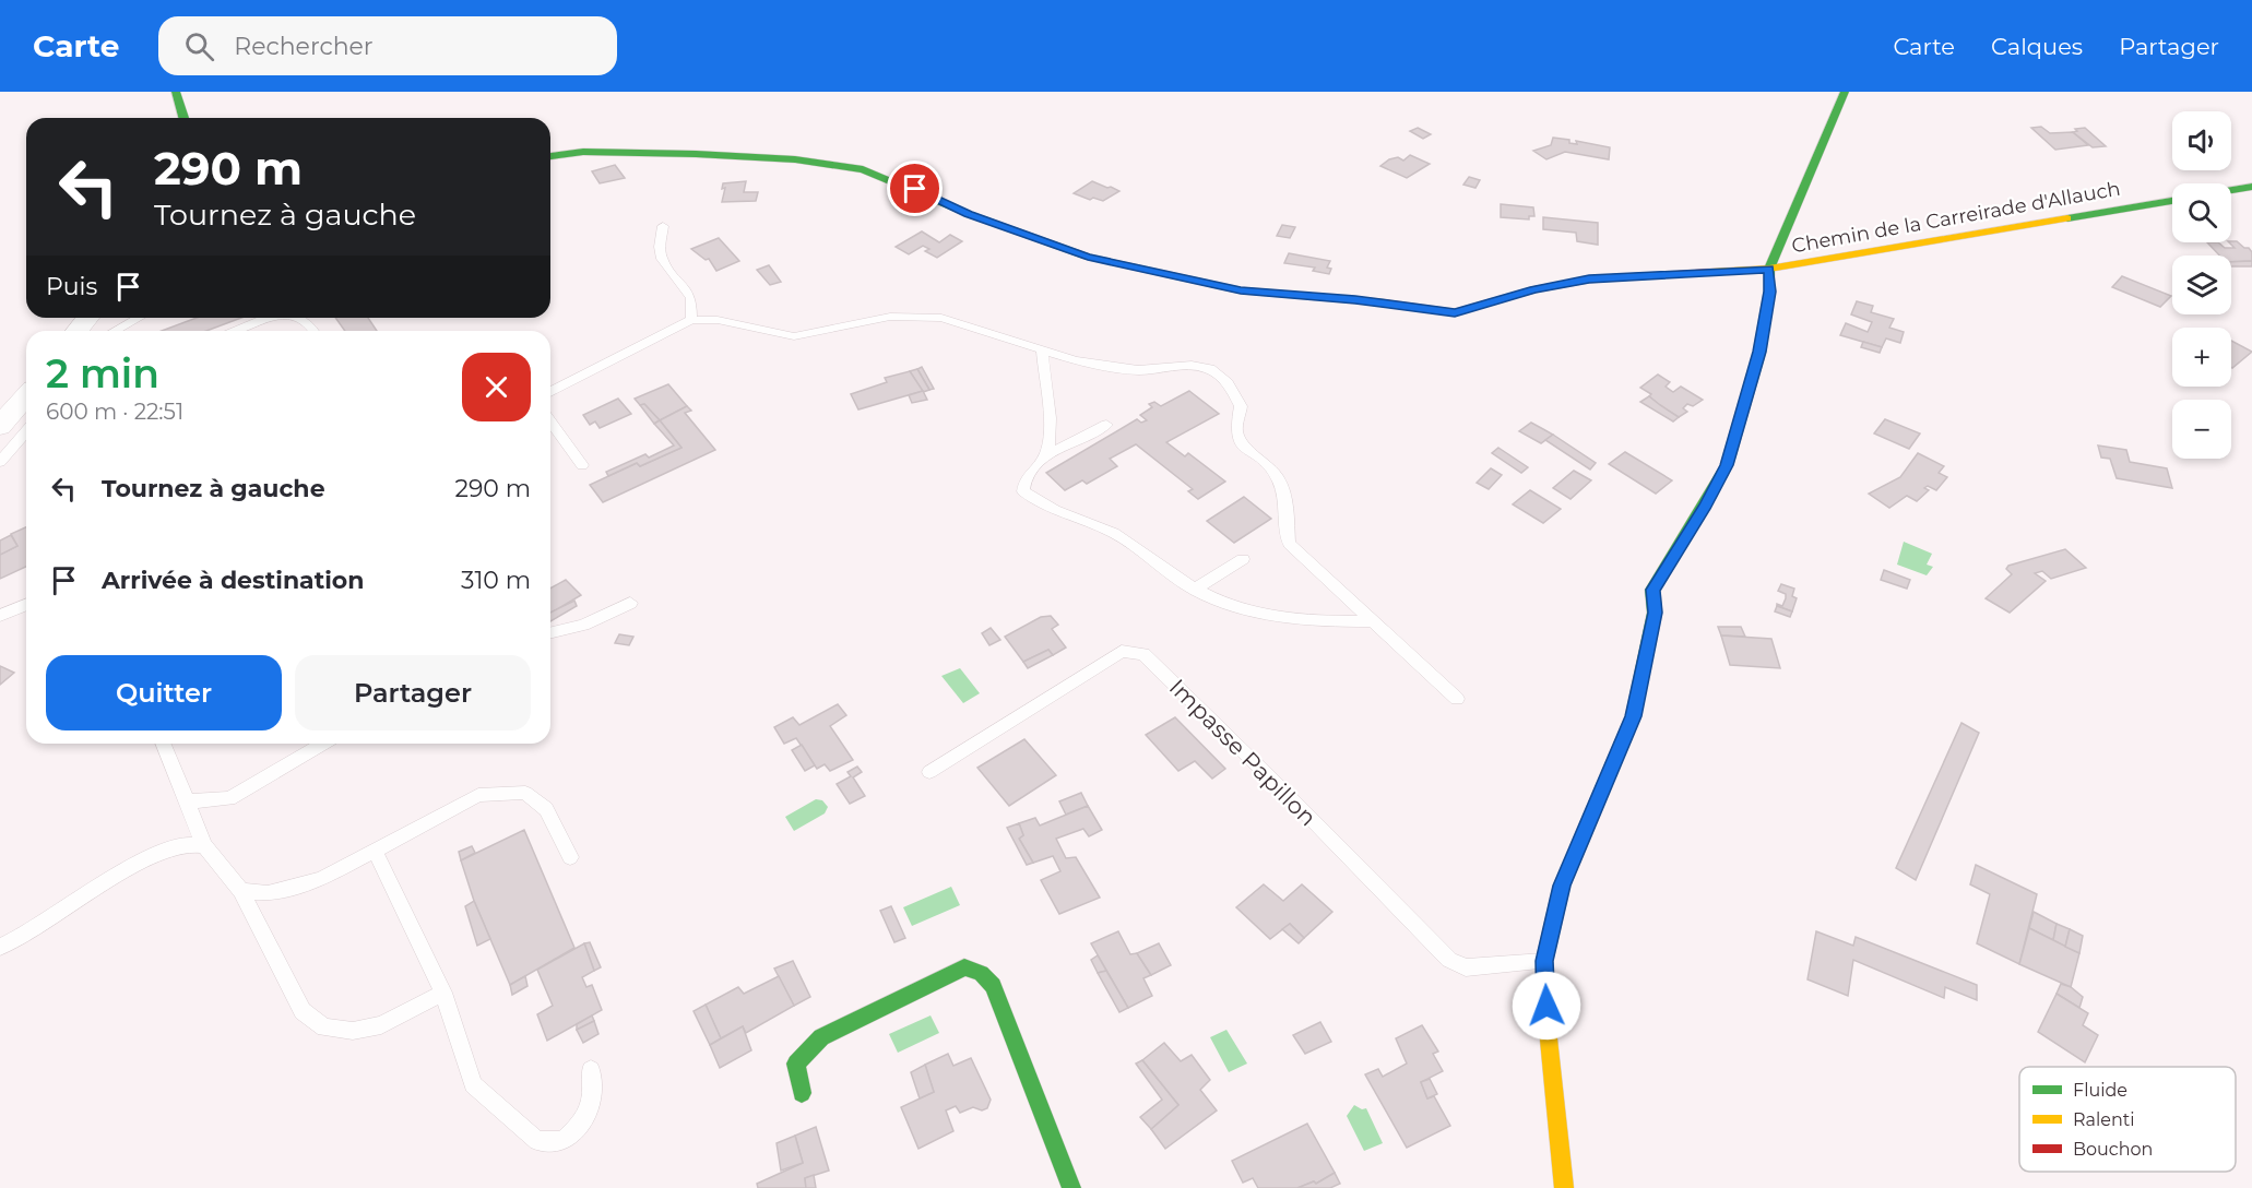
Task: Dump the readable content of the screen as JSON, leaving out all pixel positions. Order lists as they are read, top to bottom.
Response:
{
  "streets": {
    "street": ["Chemin de la Carreirade d'Allauch"],
    "lane": ["Impasse Papillon"]
  },
  "legend": ["Fluide", "Ralenti", "Bouchon"],
  "page": {
    "header": "Carte",
    "search": "Rechercher",
    "nav": ["Carte", "Calques", "Partager"],
    "map_buttons": ["+", "−"],
    "turn": ["290 m", "Tournez à gauche"],
    "then": "Puis",
    "heading": ["2 min", "600 m · 22:51"],
    "list": [
      {
        "name": "Tournez à gauche",
        "value": "290 m"
      },
      {
        "name": "Arrivée à destination",
        "value": "310 m"
      }
    ],
    "buttons": ["Quitter", "Partager"]
  }
}
